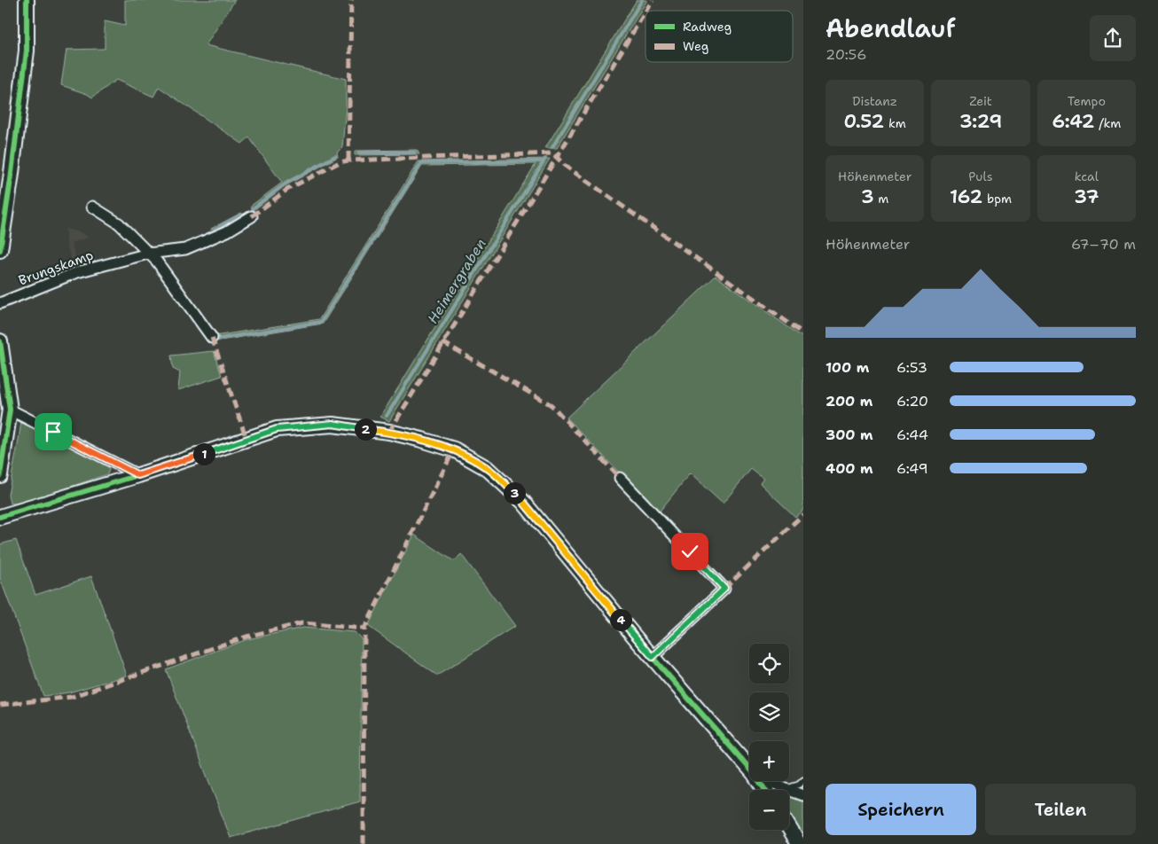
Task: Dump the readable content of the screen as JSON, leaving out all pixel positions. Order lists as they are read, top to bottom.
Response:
{
  "streets": {
    "street": ["Brungskamp"]
  },
  "water": ["Heimergraben"],
  "legend": ["Radweg", "Weg"],
  "page": {
    "heading": ["Abendlauf", "20:56"],
    "stats": [
      ["Distanz", "0.52 km"],
      ["Zeit", "3:29"],
      ["Tempo", "6:42 /km"],
      ["Höhenmeter", "3 m"],
      ["Puls", "162 bpm"],
      ["kcal", "37"]
    ],
    "chart": ["Höhenmeter", "67–70 m"],
    "list": [
      {
        "name": "100 m",
        "note": "6:53"
      },
      {
        "name": "200 m",
        "note": "6:20"
      },
      {
        "name": "300 m",
        "note": "6:44"
      },
      {
        "name": "400 m",
        "note": "6:49"
      }
    ],
    "pins": [
      "2",
      "1",
      "3",
      "4"
    ],
    "map_buttons": ["+", "−"],
    "buttons": ["Speichern", "Teilen"]
  }
}
